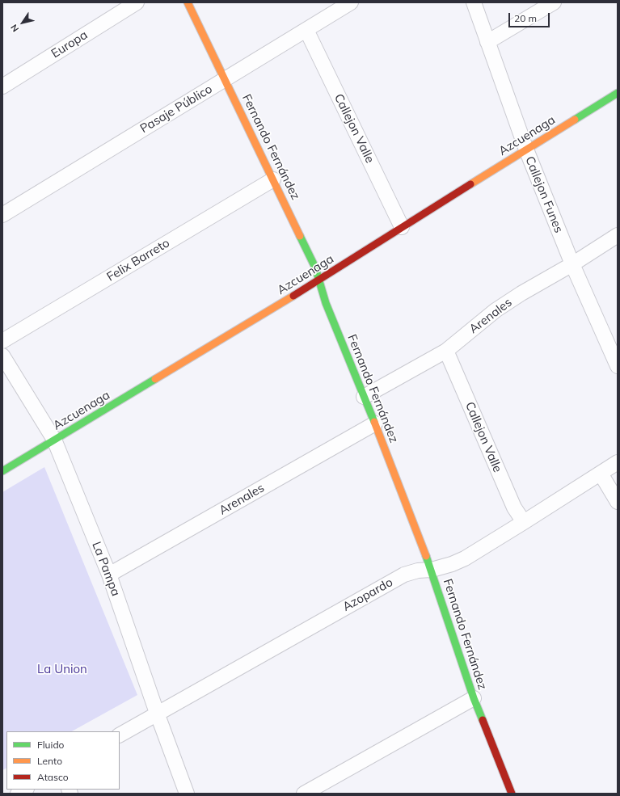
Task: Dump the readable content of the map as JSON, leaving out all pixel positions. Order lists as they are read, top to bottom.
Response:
{
  "streets": {
    "street": [
      "Europa",
      "Pasaje Público",
      "Callejon Valle",
      "Azcuenaga",
      "Fernando Fernández",
      "Callejon Funes",
      "Felix Barreto",
      "Arenales",
      "La Pampa",
      "Azopardo"
    ]
  },
  "crossings": [
    ["Pasaje Público", "Callejon Valle"],
    ["Pasaje Público", "Fernando Fernández"],
    ["Callejon Valle", "Azcuenaga"],
    ["Callejon Valle", "Arenales"],
    ["Callejon Valle", "Azopardo"],
    ["Azcuenaga", "Fernando Fernández"],
    ["Azcuenaga", "Callejon Funes"],
    ["Azcuenaga", "La Pampa"],
    ["Fernando Fernández", "Felix Barreto"],
    ["Fernando Fernández", "Arenales"],
    ["Fernando Fernández", "Azopardo"],
    ["Callejon Funes", "Arenales"],
    ["Arenales", "La Pampa"],
    ["La Pampa", "Azopardo"]
  ],
  "parks": ["La Union"],
  "legend": ["Fluido", "Lento", "Atasco"],
  "scale_bar": "20 m",
  "north": "bottom left"
}
